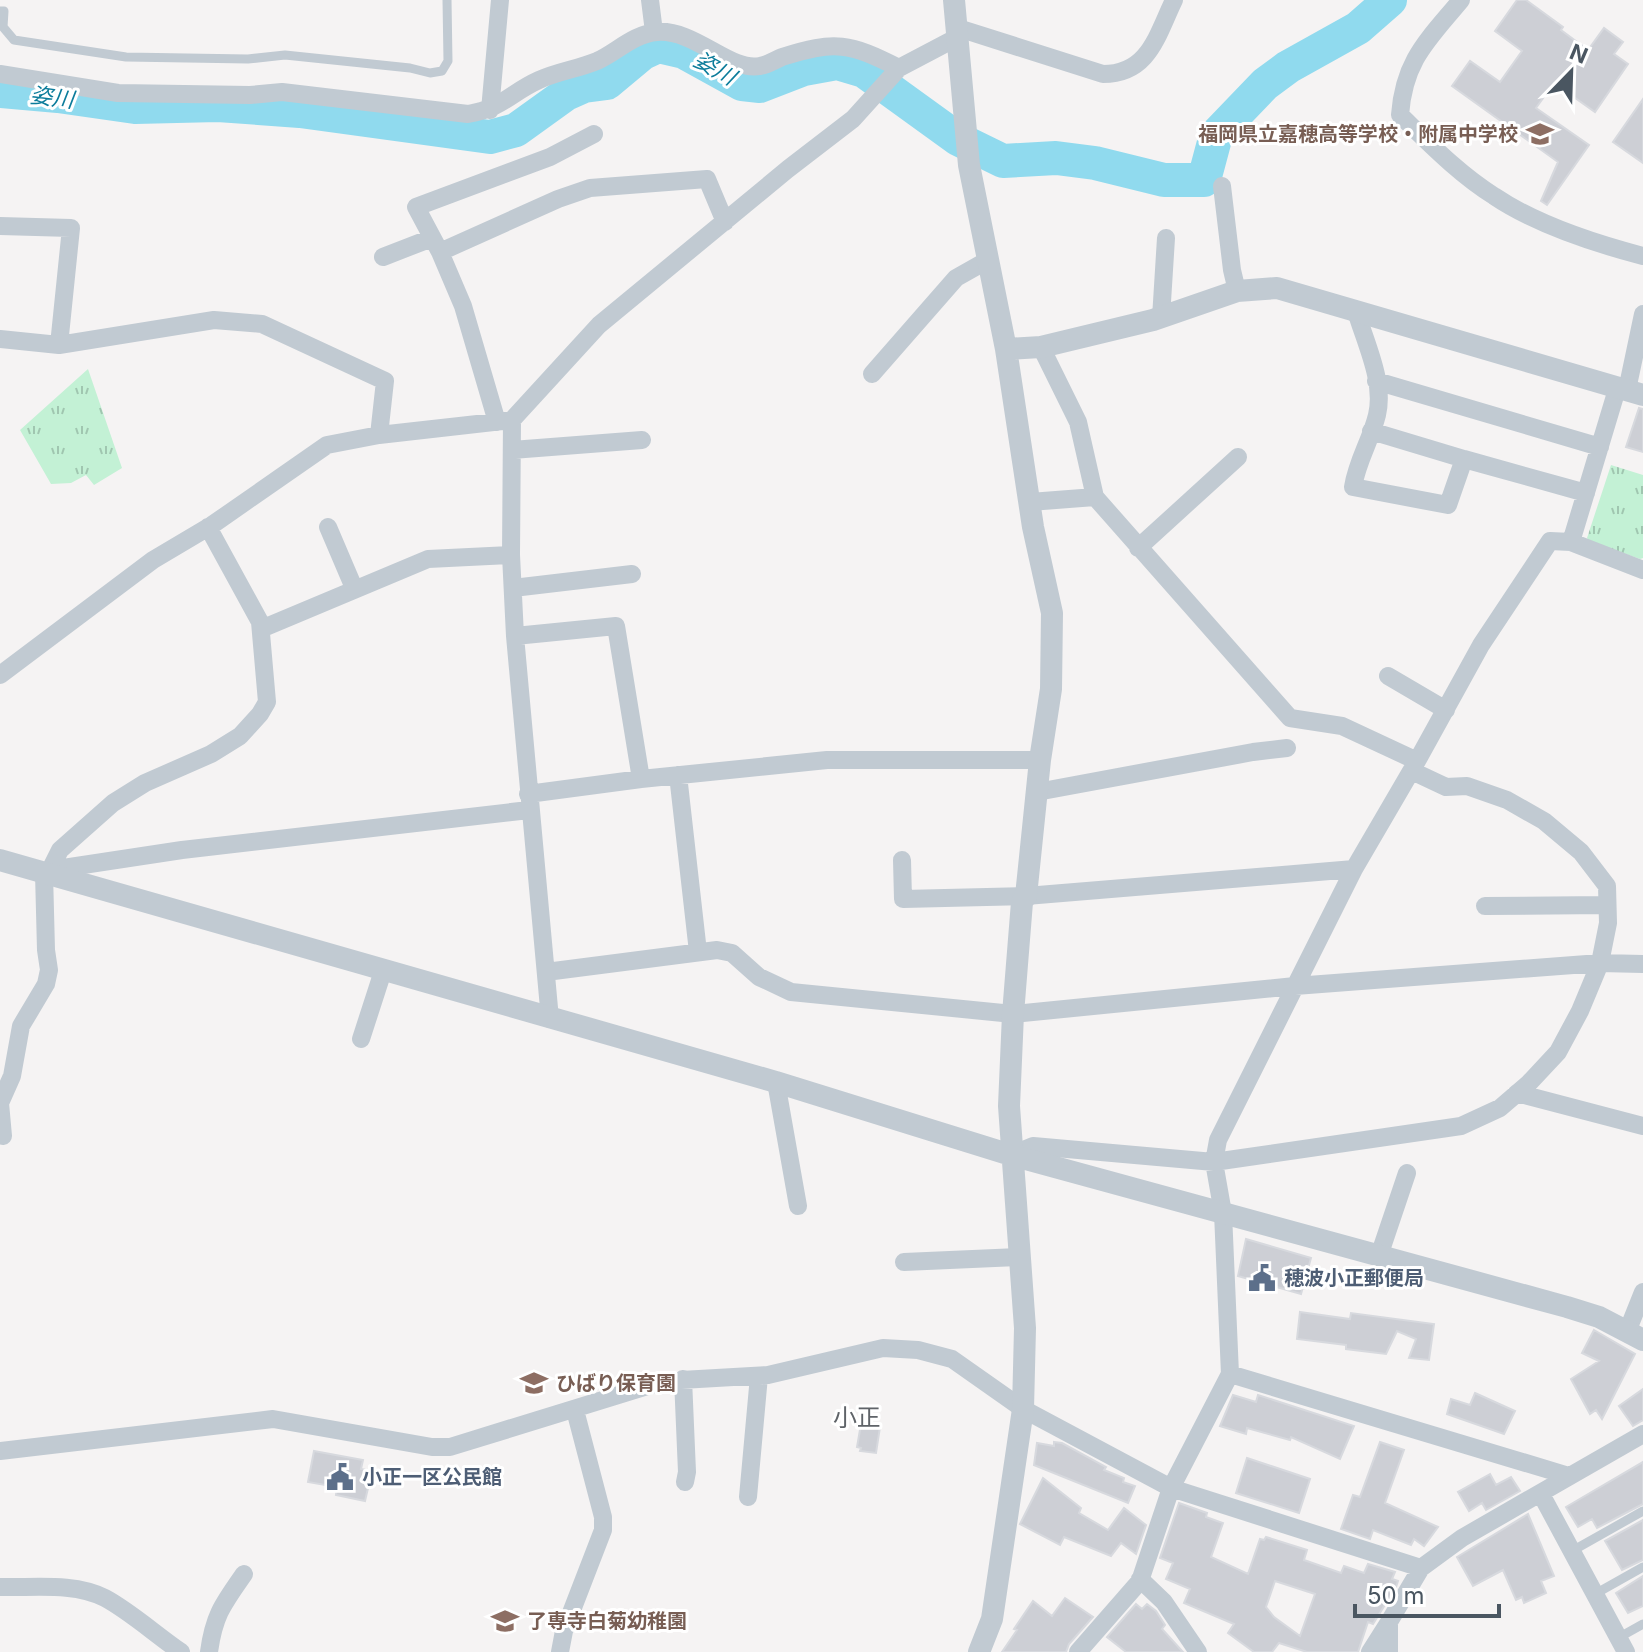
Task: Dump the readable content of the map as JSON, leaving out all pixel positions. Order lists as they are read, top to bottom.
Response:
{
  "districts": ["小正"],
  "water": ["姿川"],
  "places": {
    "school or university": ["福岡県立嘉穂高等学校・附属中学校", "ひばり保育園", "了専寺白菊幼稚園"],
    "public building": ["穂波小正郵便局", "小正一区公民館"]
  },
  "scale_bar": "50 m",
  "north": "top right"
}
